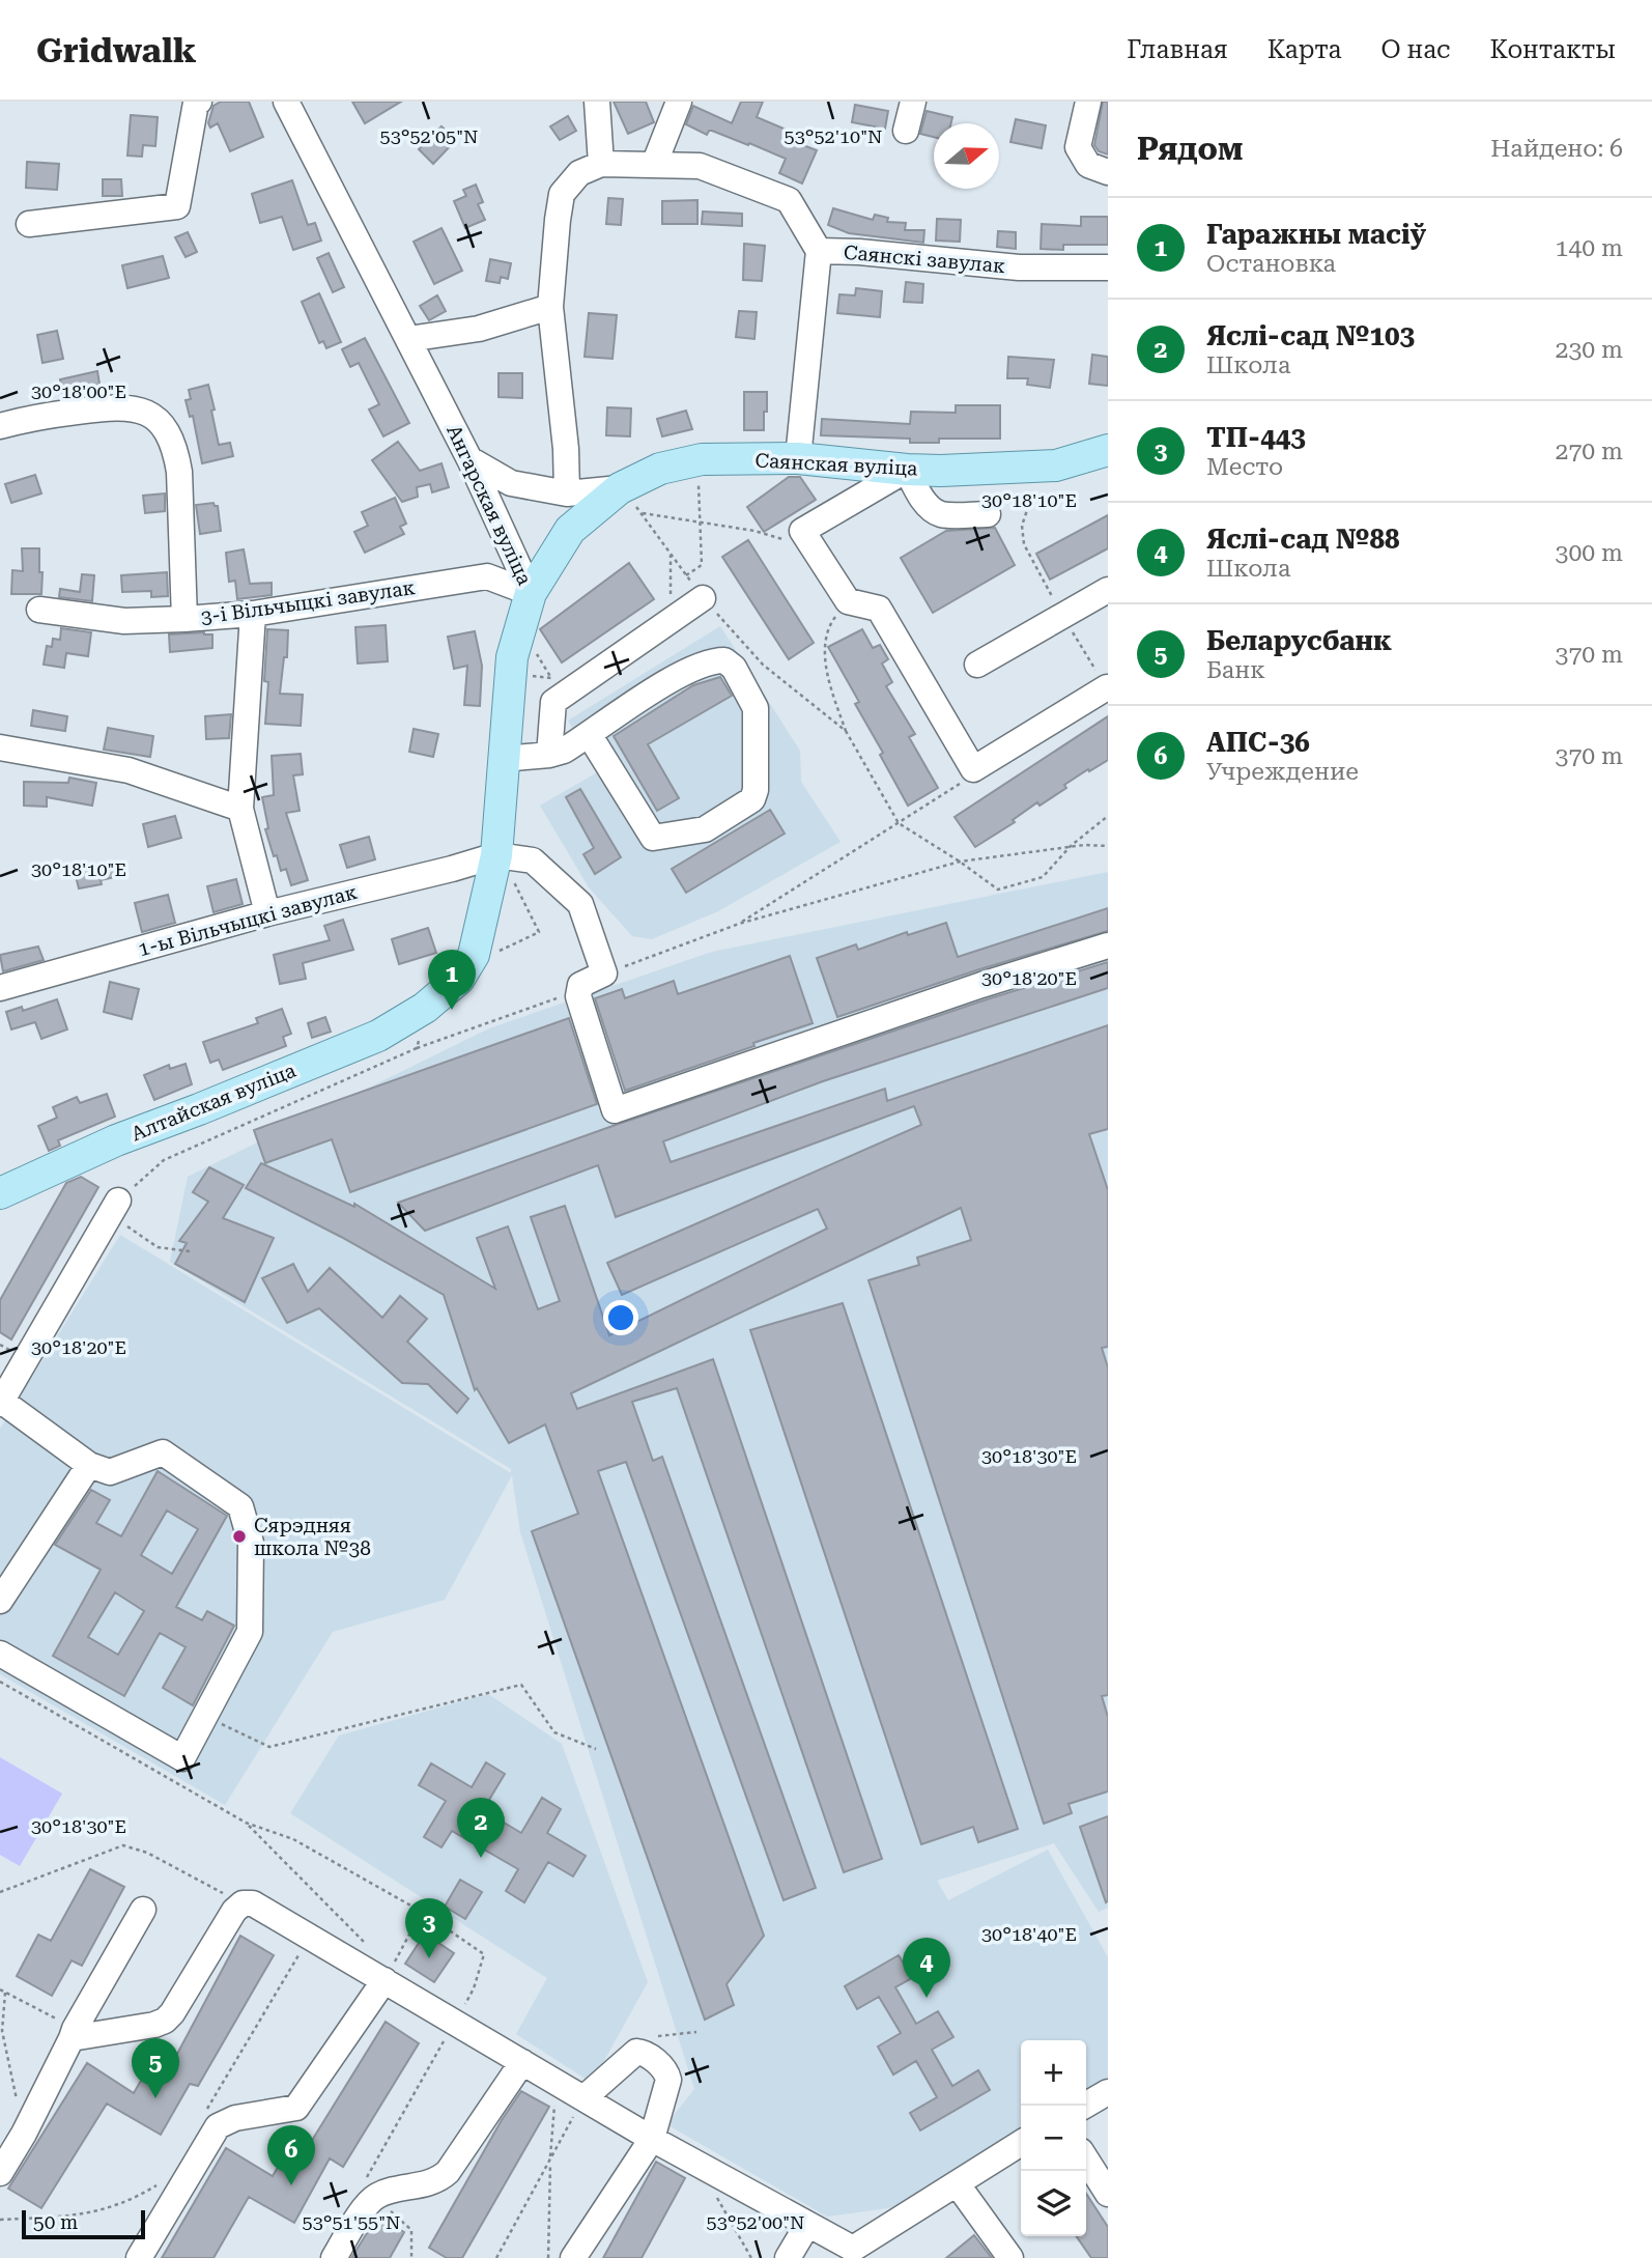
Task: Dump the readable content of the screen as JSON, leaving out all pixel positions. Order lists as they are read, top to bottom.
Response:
{
  "streets": {
    "main road": ["Саянская вуліца", "Ангарская вуліца", "Алтайская вуліца"],
    "street": ["Саянскі завулак", "3-і Вільчыцкі завулак", "1-ы Вільчыцкі завулак"]
  },
  "crossings": [
    ["Саянская вуліца", "Ангарская вуліца"],
    ["Саянская вуліца", "3-і Вільчыцкі завулак"],
    ["Ангарская вуліца", "3-і Вільчыцкі завулак"],
    ["Ангарская вуліца", "1-ы Вільчыцкі завулак"],
    ["Ангарская вуліца", "Алтайская вуліца"]
  ],
  "places": ["Сярэдняя школа №38"],
  "scale_bar": "50 m",
  "north": "right",
  "page": {
    "header": "Gridwalk",
    "nav": [
      "Главная",
      "Карта",
      "О нас",
      "Контакты"
    ],
    "heading": ["Рядом", "Найдено: 6"],
    "list": [
      {
        "mark": "1",
        "name": "Гаражны масіў",
        "note": "Остановка",
        "value": "140 m"
      },
      {
        "mark": "2",
        "name": "Яслі-сад №103",
        "note": "Школа",
        "value": "230 m"
      },
      {
        "mark": "3",
        "name": "ТП-443",
        "note": "Место",
        "value": "270 m"
      },
      {
        "mark": "4",
        "name": "Яслі-сад №88",
        "note": "Школа",
        "value": "300 m"
      },
      {
        "mark": "5",
        "name": "Беларусбанк",
        "note": "Банк",
        "value": "370 m"
      },
      {
        "mark": "6",
        "name": "АПС-36",
        "note": "Учреждение",
        "value": "370 m"
      }
    ],
    "pins": [
      "1",
      "2",
      "3",
      "4",
      "5",
      "6"
    ],
    "map_buttons": ["+", "−"],
    "scale": "50 m"
  },
  "coordinates": [
    "53°52'05\"N",
    "53°52'10\"N",
    "30°18'00\"E",
    "30°18'10\"E",
    "30°18'20\"E",
    "30°18'30\"E",
    "30°18'40\"E",
    "53°51'55\"N",
    "53°52'00\"N"
  ]
}
